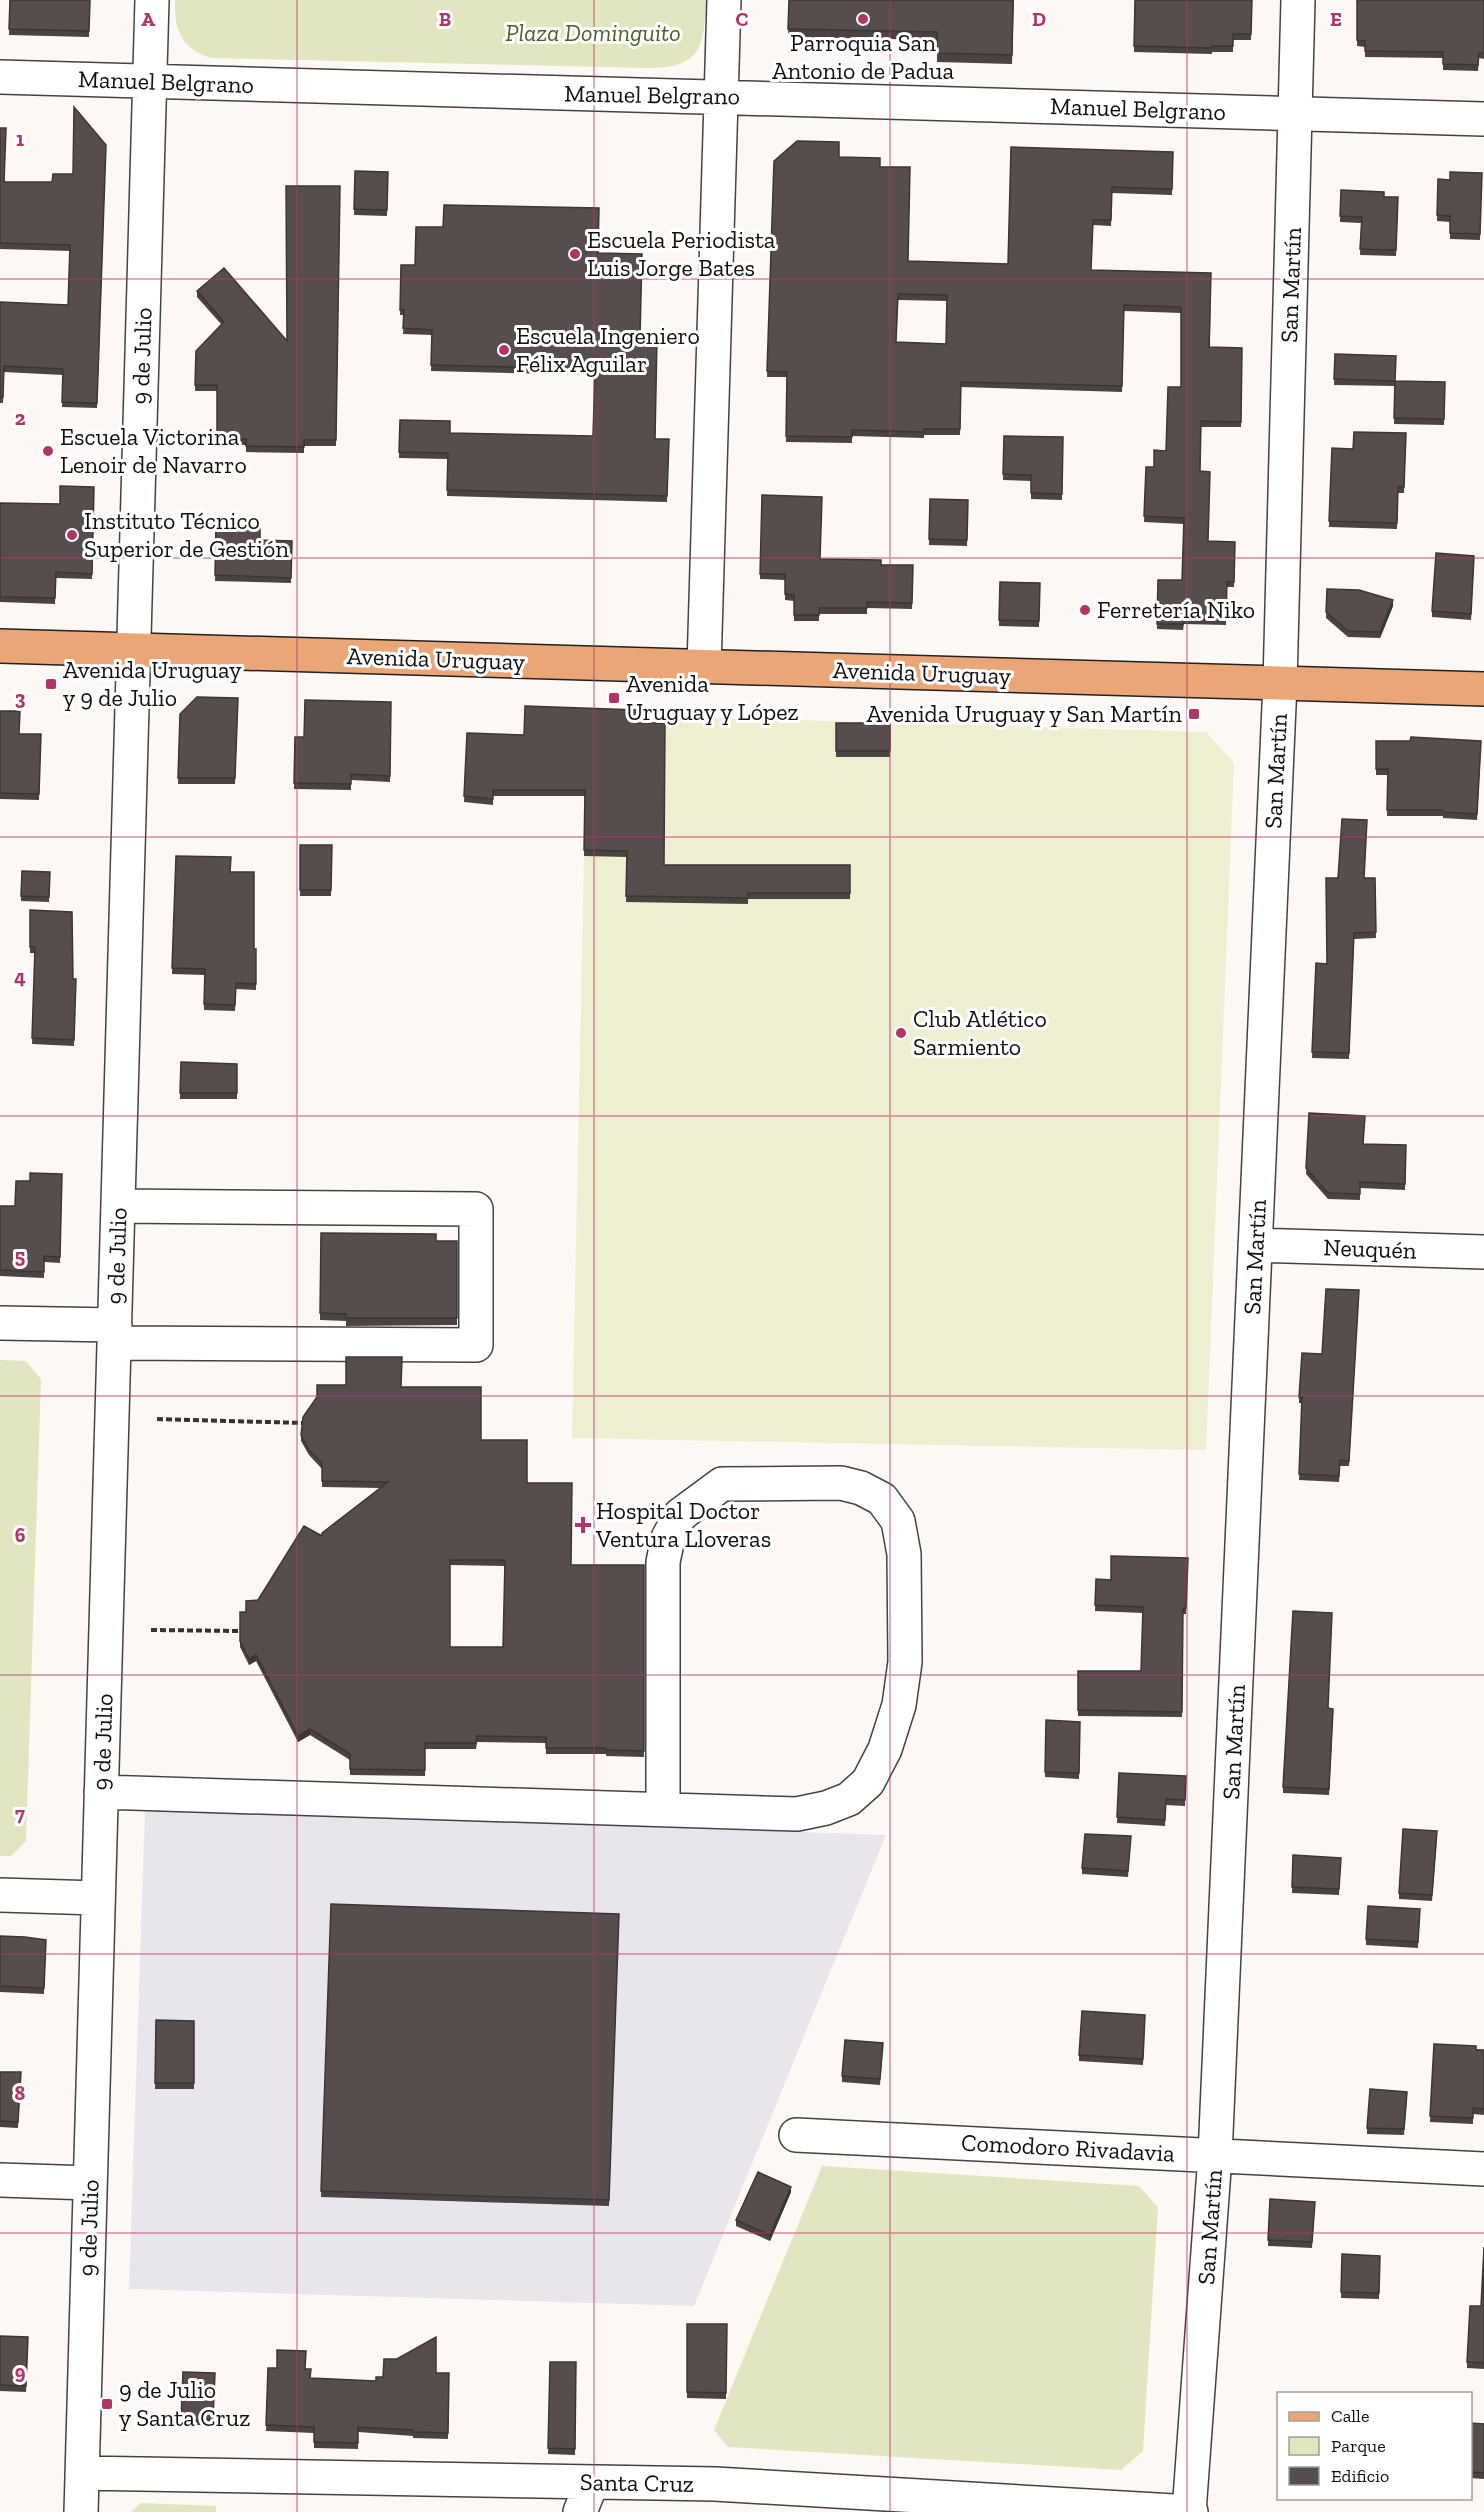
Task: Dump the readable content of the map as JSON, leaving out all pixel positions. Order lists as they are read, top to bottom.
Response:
{
  "streets": {
    "main road": ["Avenida Uruguay"],
    "street": [
      "Manuel Belgrano",
      "San Martín",
      "9 de Julio",
      "Neuquén",
      "Comodoro Rivadavia",
      "Santa Cruz"
    ]
  },
  "crossings": [
    ["Manuel Belgrano", "San Martín"],
    ["Manuel Belgrano", "9 de Julio"],
    ["San Martín", "Avenida Uruguay"],
    ["San Martín", "Neuquén"],
    ["San Martín", "Comodoro Rivadavia"],
    ["San Martín", "Santa Cruz"],
    ["9 de Julio", "Avenida Uruguay"],
    ["9 de Julio", "Santa Cruz"]
  ],
  "parks": ["Plaza Dominguito"],
  "places": {
    "other": [
      "Parroquia San Antonio de Padua",
      "Escuela Periodista Luis Jorge Bates",
      "Escuela Ingeniero Félix Aguilar",
      "Escuela Victorina Lenoir de Navarro",
      "Instituto Técnico Superior de Gestión",
      "Ferretería Niko",
      "Club Atlético Sarmiento"
    ],
    "transit": [
      "Avenida Uruguay y 9 de Julio",
      "Avenida Uruguay y López",
      "Avenida Uruguay y San Martín",
      "9 de Julio y Santa Cruz"
    ],
    "health": ["Hospital Doctor Ventura Lloveras"]
  },
  "legend": ["Calle", "Parque", "Edificio"],
  "grid": {
    "columns": [
      "A",
      "B",
      "C",
      "D",
      "E"
    ],
    "rows": [
      "1",
      "2",
      "3",
      "4",
      "5",
      "6",
      "7",
      "8",
      "9"
    ]
  }
}
